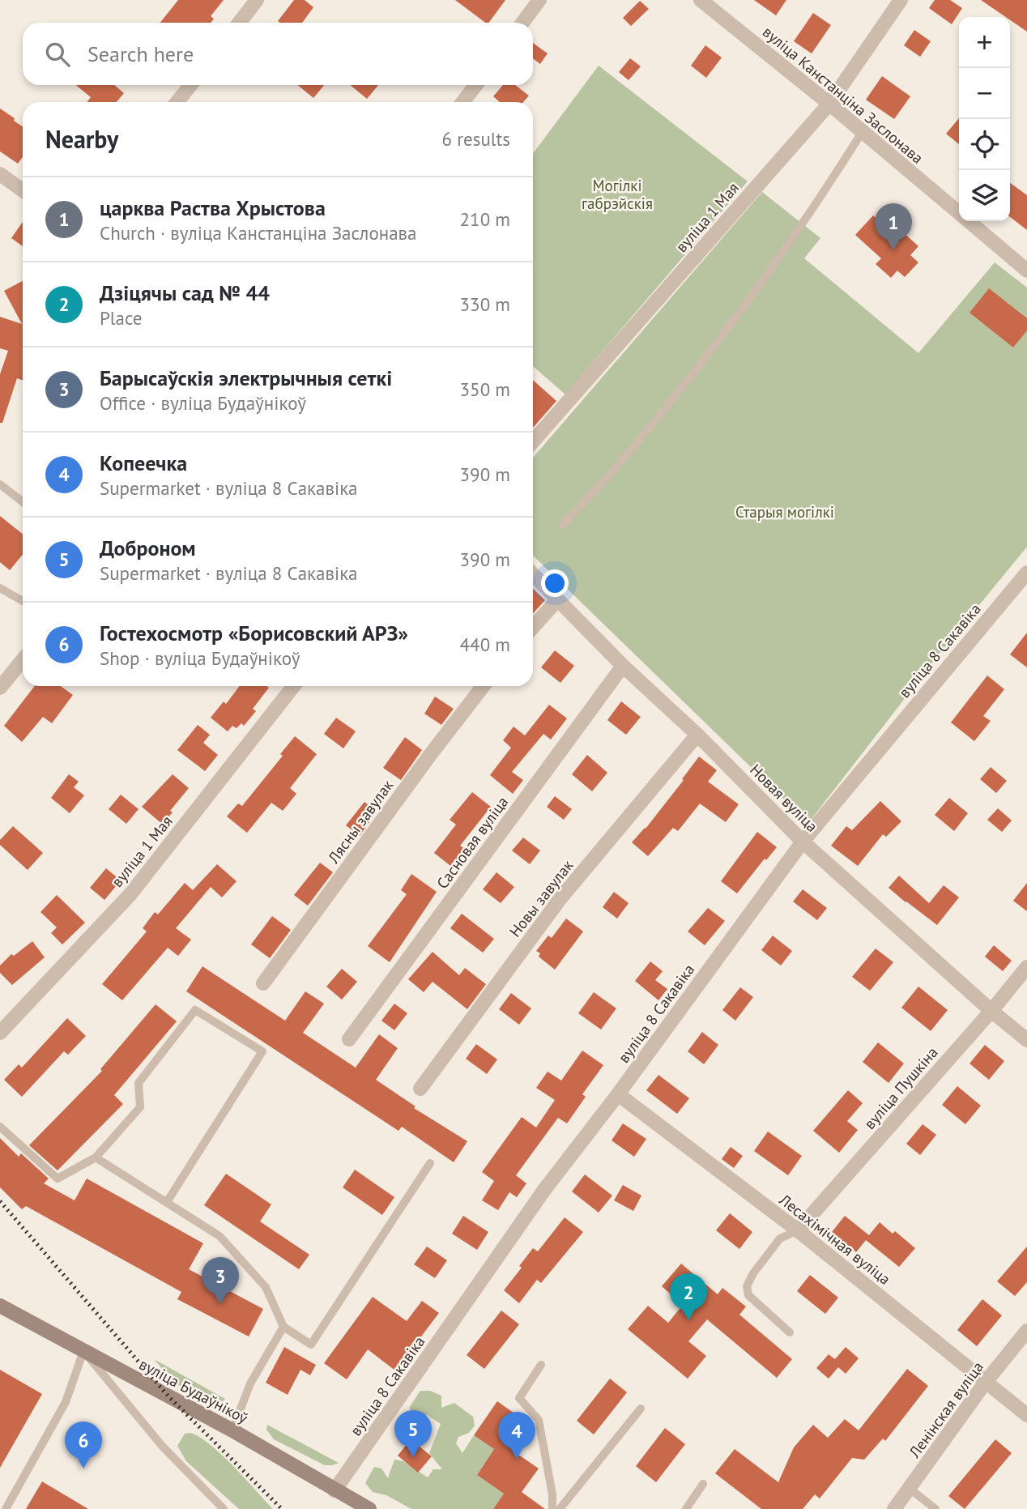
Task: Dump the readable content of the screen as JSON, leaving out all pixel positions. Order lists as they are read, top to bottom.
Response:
{
  "streets": {
    "main road": ["вуліца Будаўнікоў"],
    "street": [
      "вуліца Канстанціна Заслонава",
      "вуліца 1 Мая",
      "вуліца 8 Сакавіка",
      "Новая вуліца",
      "Лясны завулак",
      "Сасновая вуліца",
      "Новы завулак",
      "вуліца Пушкіна",
      "Лесахімічная вуліца",
      "Ленінская вуліца"
    ]
  },
  "crossings": [
    ["вуліца Канстанціна Заслонава", "вуліца 1 Мая"],
    ["вуліца 8 Сакавіка", "Новая вуліца"],
    ["вуліца 8 Сакавіка", "Лесахімічная вуліца"],
    ["вуліца 8 Сакавіка", "вуліца Будаўнікоў"],
    ["Новая вуліца", "Сасновая вуліца"],
    ["Новая вуліца", "Новы завулак"],
    ["Новая вуліца", "вуліца Пушкіна"],
    ["вуліца Пушкіна", "Лесахімічная вуліца"],
    ["Лесахімічная вуліца", "Ленінская вуліца"]
  ],
  "parks": ["Могілкі габрэйскія", "Старыя могілкі"],
  "page": {
    "map_buttons": ["+", "−"],
    "search": "Search here",
    "heading": ["Nearby", "6 results"],
    "list": [
      {
        "mark": "1",
        "name": "царква Раства Хрыстова",
        "note": "Church · вуліца Канстанціна Заслонава",
        "value": "210 m"
      },
      {
        "mark": "2",
        "name": "Дзіцячы сад № 44",
        "note": "Place",
        "value": "330 m"
      },
      {
        "mark": "3",
        "name": "Барысаўскія электрычныя сеткі",
        "note": "Office · вуліца Будаўнікоў",
        "value": "350 m"
      },
      {
        "mark": "4",
        "name": "Копеечка",
        "note": "Supermarket · вуліца 8 Сакавіка",
        "value": "390 m"
      },
      {
        "mark": "5",
        "name": "Доброном",
        "note": "Supermarket · вуліца 8 Сакавіка",
        "value": "390 m"
      },
      {
        "mark": "6",
        "name": "Гостехосмотр «Борисовский АРЗ»",
        "note": "Shop · вуліца Будаўнікоў",
        "value": "440 m"
      }
    ],
    "pins": [
      "1",
      "3",
      "2",
      "5",
      "4",
      "6"
    ]
  }
}
